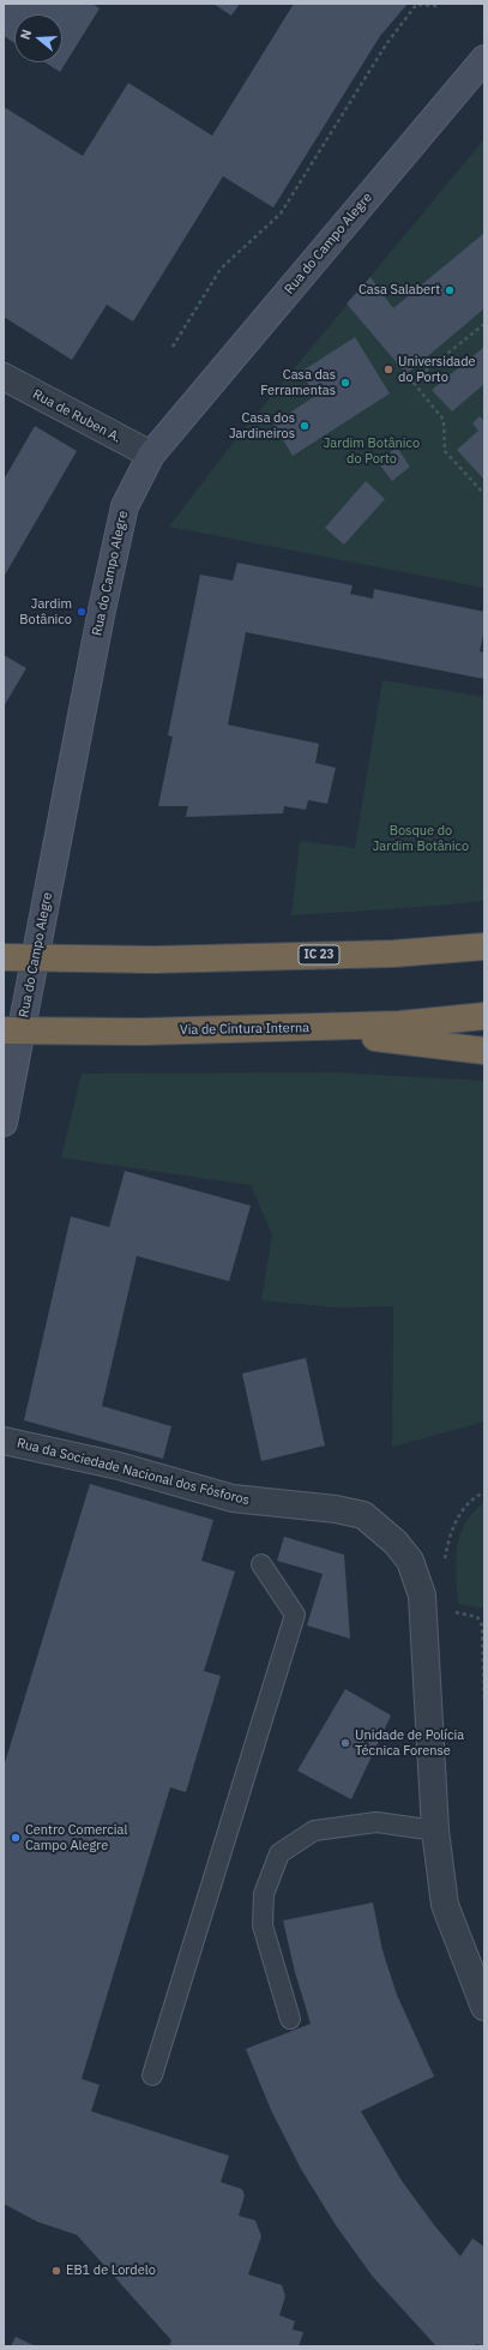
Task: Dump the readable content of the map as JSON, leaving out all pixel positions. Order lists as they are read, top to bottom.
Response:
{
  "streets": {
    "highway": ["IC 23", "Via de Cintura Interna"],
    "main road": ["Rua do Campo Alegre"],
    "street": ["Rua de Ruben A.", "Rua da Sociedade Nacional dos Fósforos"]
  },
  "crossings": [
    ["Rua do Campo Alegre", "Rua de Ruben A."]
  ],
  "parks": ["Jardim Botânico do Porto", "Bosque do Jardim Botânico"],
  "places": [
    "Casa Salabert",
    "Universidade do Porto",
    "Casa das Ferramentas",
    "Casa dos Jardineiros",
    "Jardim Botânico",
    "Unidade de Polícia Técnica Forense",
    "Centro Comercial Campo Alegre",
    "EB1 de Lordelo"
  ],
  "north": "left"
}
